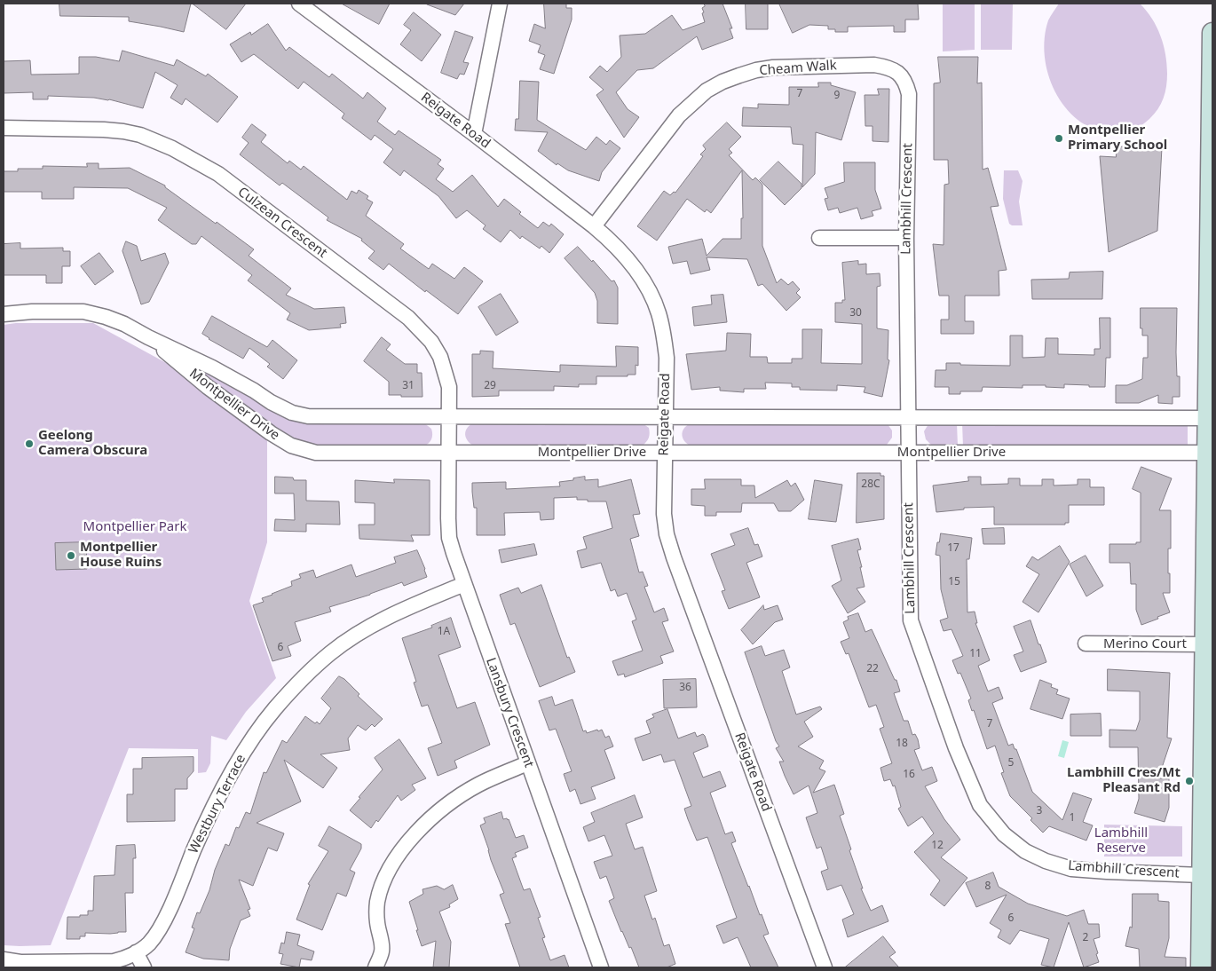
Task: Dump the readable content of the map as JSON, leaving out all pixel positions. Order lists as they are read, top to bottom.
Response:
{
  "streets": {
    "street": [
      "Cheam Walk",
      "Reigate Road",
      "Lambhill Crescent",
      "Culzean Crescent",
      "Montpellier Drive",
      "Merino Court",
      "Lansbury Crescent",
      "Westbury Terrace"
    ]
  },
  "crossings": [
    ["Cheam Walk", "Reigate Road"],
    ["Cheam Walk", "Lambhill Crescent"],
    ["Reigate Road", "Montpellier Drive"],
    ["Lambhill Crescent", "Montpellier Drive"],
    ["Culzean Crescent", "Montpellier Drive"],
    ["Culzean Crescent", "Lansbury Crescent"],
    ["Montpellier Drive", "Lansbury Crescent"],
    ["Lansbury Crescent", "Westbury Terrace"]
  ],
  "parks": ["Montpellier Park", "Lambhill Reserve"],
  "places": [
    "Montpellier Primary School",
    "Geelong Camera Obscura",
    "Montpellier House Ruins",
    "Lambhill Cres/Mt Pleasant Rd"
  ],
  "house_numbers": [
    "7",
    "9",
    "30",
    "31",
    "29",
    "28C",
    "17",
    "15",
    "1A",
    "6",
    "11",
    "22",
    "36",
    "7",
    "18",
    "5",
    "16",
    "3",
    "1",
    "12",
    "8",
    "6",
    "2"
  ]
}
